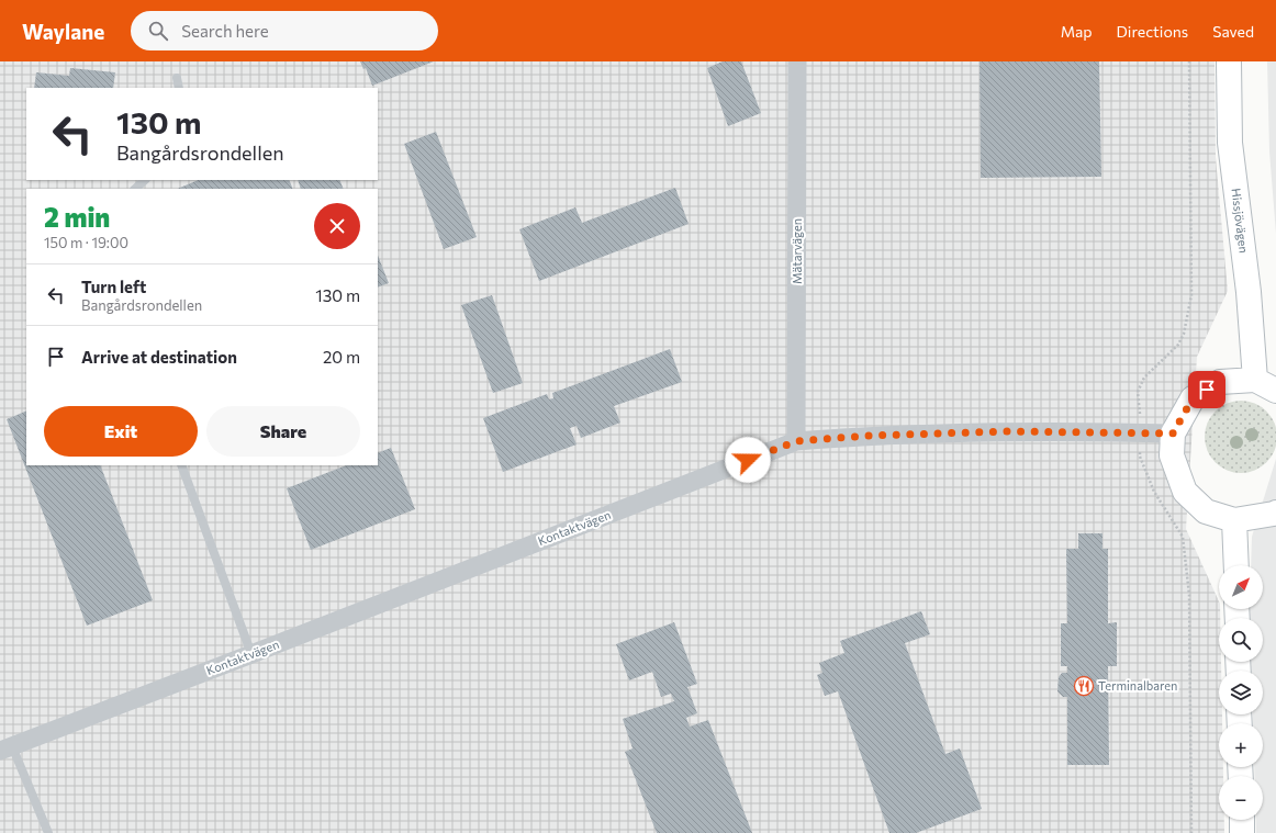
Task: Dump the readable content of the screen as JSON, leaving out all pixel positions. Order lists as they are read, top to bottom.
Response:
{
  "streets": {
    "main road": ["Hissjövägen"],
    "street": ["Mätarvägen", "Kontaktvägen"]
  },
  "crossings": [
    ["Mätarvägen", "Kontaktvägen"]
  ],
  "places": {
    "restaurant": ["Terminalbaren"]
  },
  "north": "top right",
  "page": {
    "header": "Waylane",
    "search": "Search here",
    "nav": ["Map", "Directions", "Saved"],
    "turn": ["130 m", "Bangårdsrondellen"],
    "heading": ["2 min", "150 m · 19:00"],
    "list": [
      {
        "name": "Turn left",
        "note": "Bangårdsrondellen",
        "value": "130 m"
      },
      {
        "name": "Arrive at destination",
        "value": "20 m"
      }
    ],
    "buttons": ["Exit", "Share"],
    "map_buttons": ["+", "−"]
  }
}
